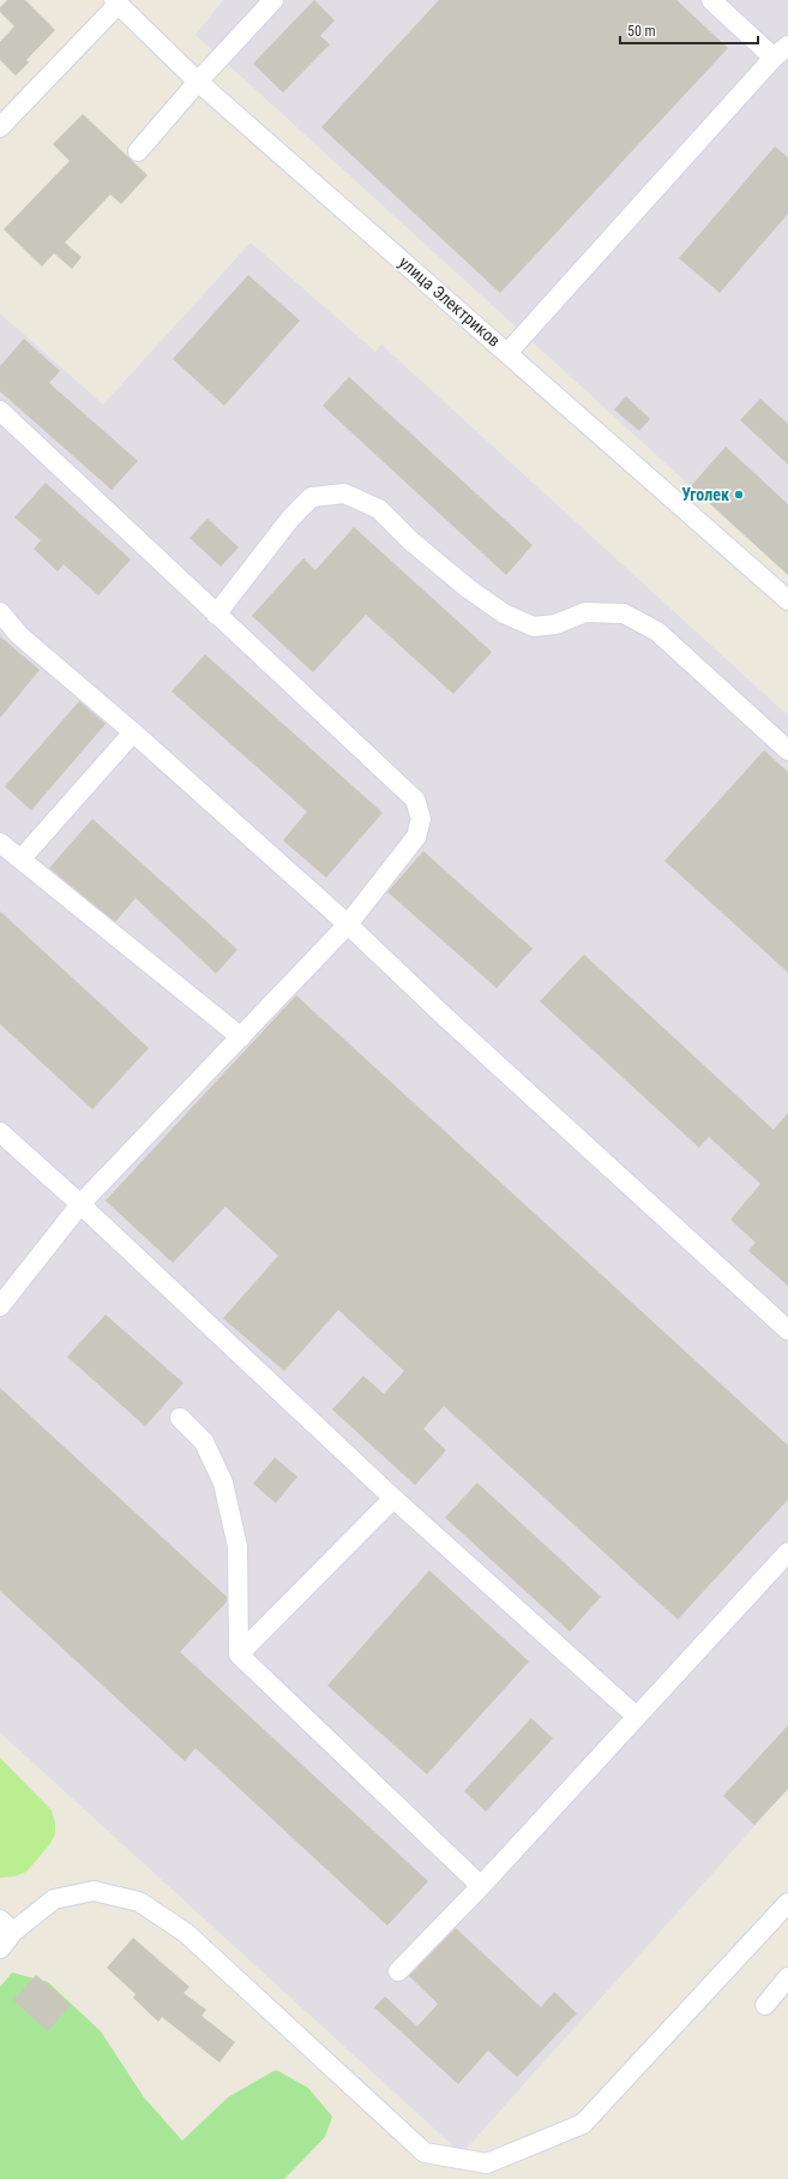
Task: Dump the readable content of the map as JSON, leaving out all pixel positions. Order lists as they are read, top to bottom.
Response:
{
  "streets": {
    "street": ["улица Электриков"]
  },
  "places": ["Уголек"],
  "scale_bar": "50 m"
}
